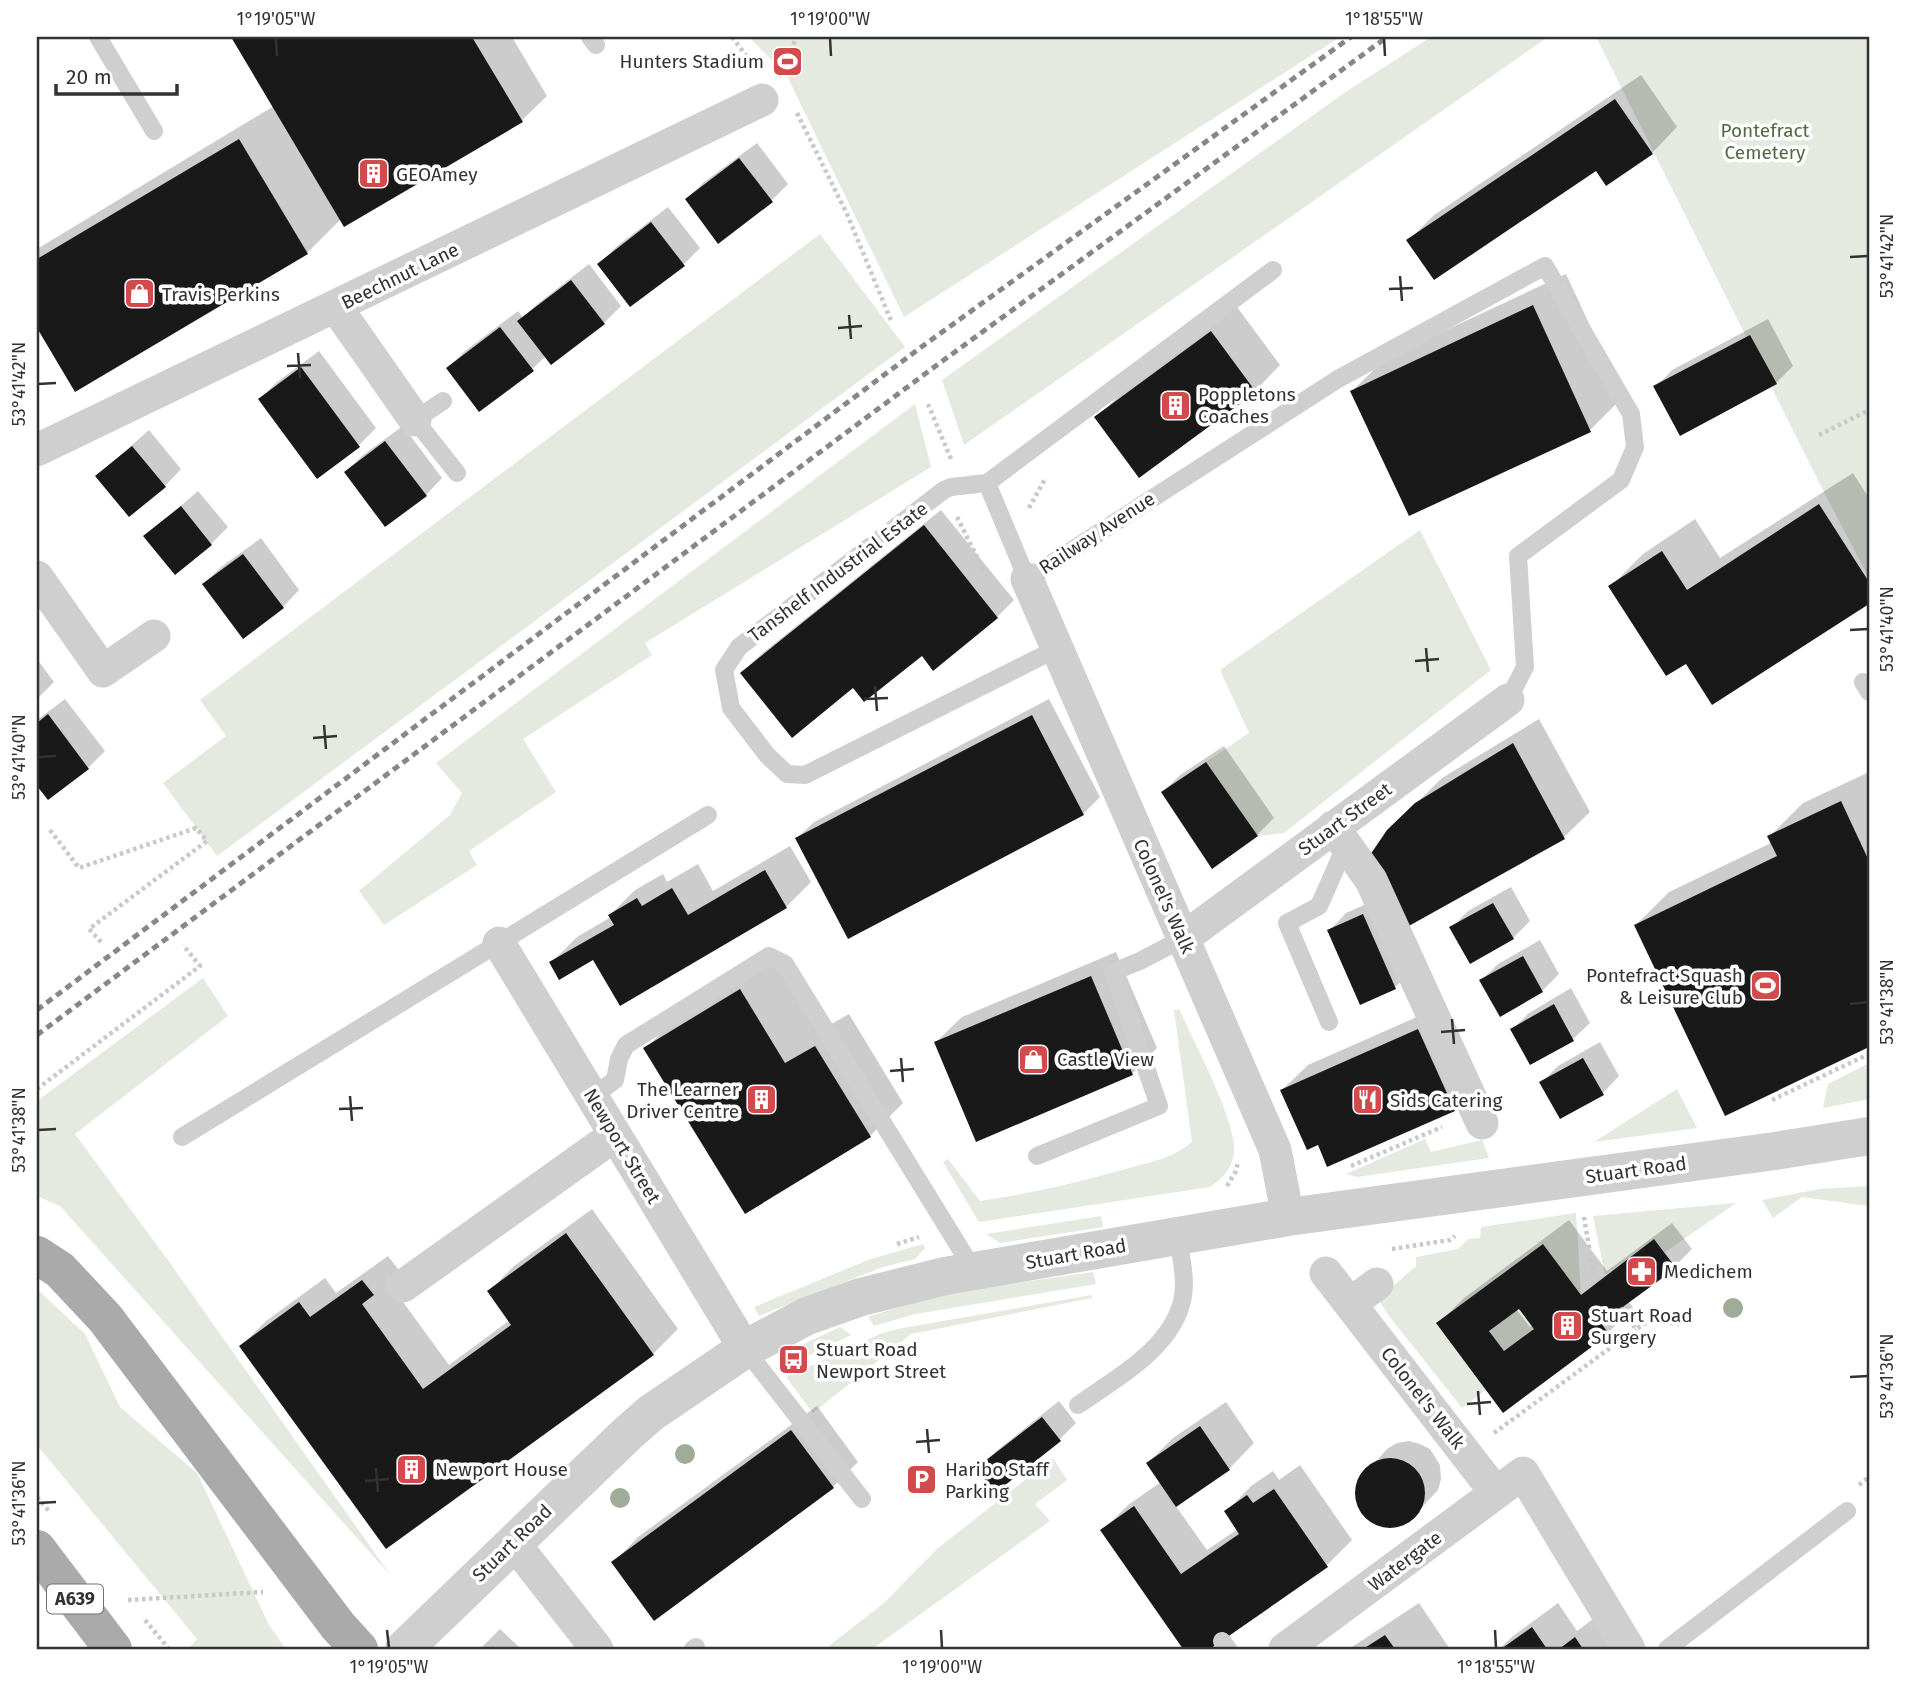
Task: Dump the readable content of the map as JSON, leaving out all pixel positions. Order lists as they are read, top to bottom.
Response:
{
  "streets": {
    "main road": ["A639"],
    "street": [
      "Beechnut Lane",
      "Stuart Street",
      "Colonel's Walk",
      "Newport Street",
      "Stuart Road",
      "Watergate"
    ],
    "lane": ["Railway Avenue", "Tanshelf Industrial Estate"]
  },
  "crossings": [
    ["Railway Avenue", "Stuart Street"],
    ["Railway Avenue", "Colonel's Walk"],
    ["Tanshelf Industrial Estate", "Colonel's Walk"],
    ["Stuart Street", "Colonel's Walk"],
    ["Colonel's Walk", "Stuart Road"],
    ["Colonel's Walk", "Watergate"],
    ["Newport Street", "Stuart Road"]
  ],
  "parks": ["Pontefract Cemetery"],
  "places": {
    "sports": ["Hunters Stadium", "Pontefract Squash & Leisure Club"],
    "building": [
      "GEOAmey",
      "Poppletons Coaches",
      "The Learner Driver Centre",
      "Stuart Road Surgery",
      "Newport House"
    ],
    "shop": ["Travis Perkins", "Castle View"],
    "restaurant": ["Sids Catering"],
    "pharmacy": ["Medichem"],
    "bus stop": ["Stuart Road Newport Street"],
    "parking": ["Haribo Staff Parking"]
  },
  "scale_bar": "20 m",
  "coordinates": [
    "1°19'05\"W",
    "1°19'00\"W",
    "1°18'55\"W",
    "53°41'42\"N",
    "53°41'40\"N",
    "53°41'38\"N",
    "53°41'36\"N"
  ]
}
